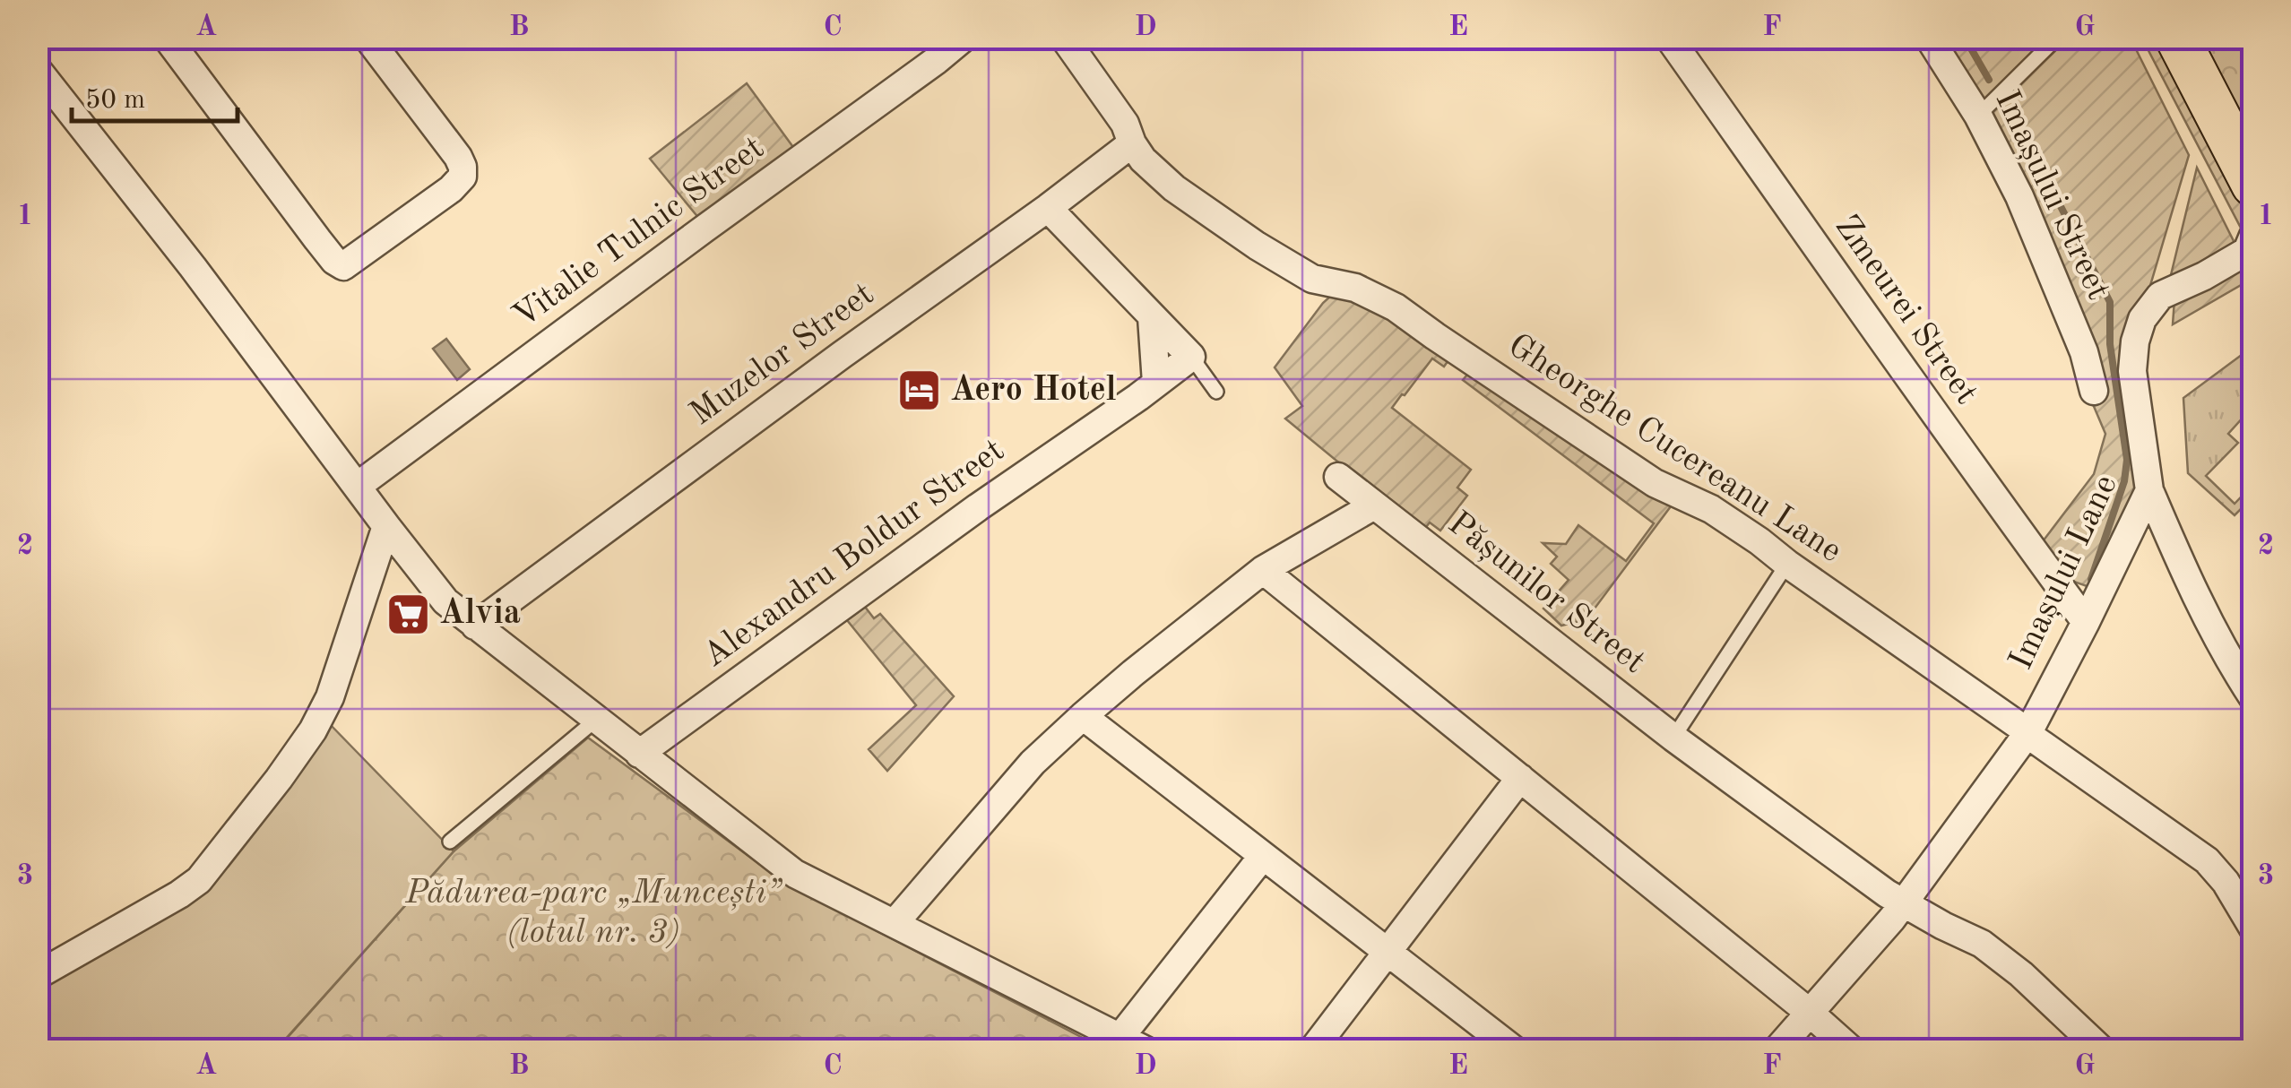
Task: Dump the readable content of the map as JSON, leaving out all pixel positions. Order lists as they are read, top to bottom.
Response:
{
  "streets": {
    "street": [
      "Imașului Street",
      "Vitalie Tulnic Street",
      "Zmeurei Street",
      "Muzelor Street",
      "Gheorghe Cucereanu Lane",
      "Alexandru Boldur Street",
      "Imașului Lane",
      "Pășunilor Street"
    ]
  },
  "crossings": [
    ["Zmeurei Street", "Imașului Lane"],
    ["Muzelor Street", "Gheorghe Cucereanu Lane"],
    ["Gheorghe Cucereanu Lane", "Imașului Lane"],
    ["Imașului Lane", "Pășunilor Street"]
  ],
  "parks": ["Pădurea-parc „Muncești” (lotul nr. 3)"],
  "places": {
    "hotel": ["Aero Hotel"],
    "supermarket": ["Alvia"]
  },
  "scale_bar": "50 m",
  "grid": {
    "columns": [
      "A",
      "B",
      "C",
      "D",
      "E",
      "F",
      "G"
    ],
    "rows": ["1", "2", "3"]
  }
}
